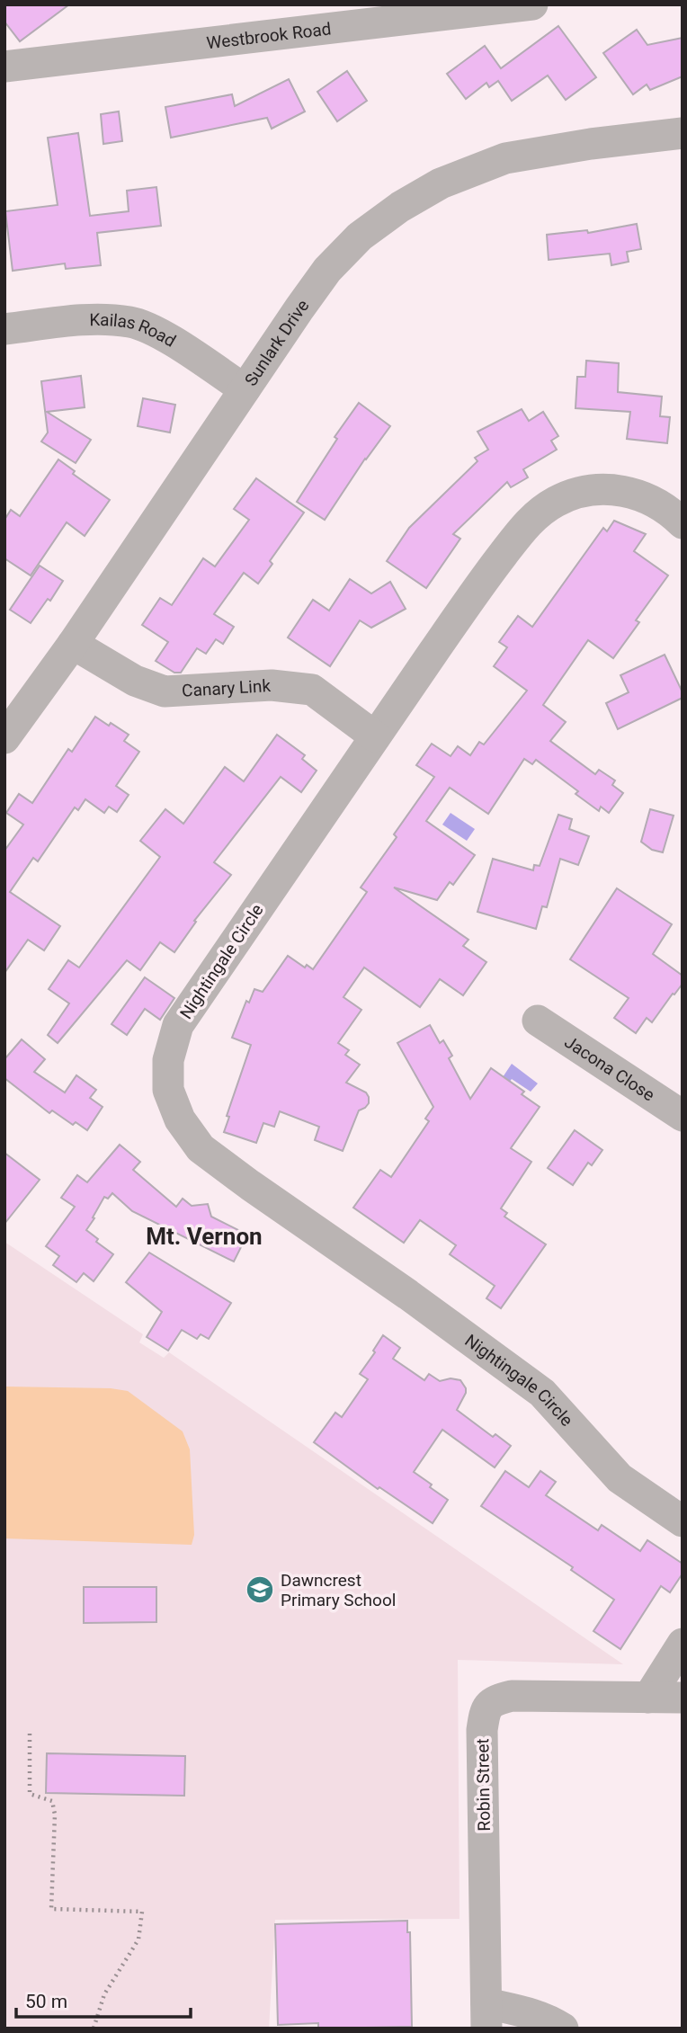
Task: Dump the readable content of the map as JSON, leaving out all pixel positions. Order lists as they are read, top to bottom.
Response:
{
  "streets": {
    "street": [
      "Westbrook Road",
      "Kailas Road",
      "Sunlark Drive",
      "Canary Link",
      "Nightingale Circle",
      "Jacona Close",
      "Robin Street"
    ]
  },
  "crossings": [
    ["Kailas Road", "Sunlark Drive"],
    ["Sunlark Drive", "Canary Link"],
    ["Canary Link", "Nightingale Circle"]
  ],
  "districts": ["Mt. Vernon"],
  "places": {
    "school or university": ["Dawncrest Primary School"]
  },
  "scale_bar": "50 m"
}
